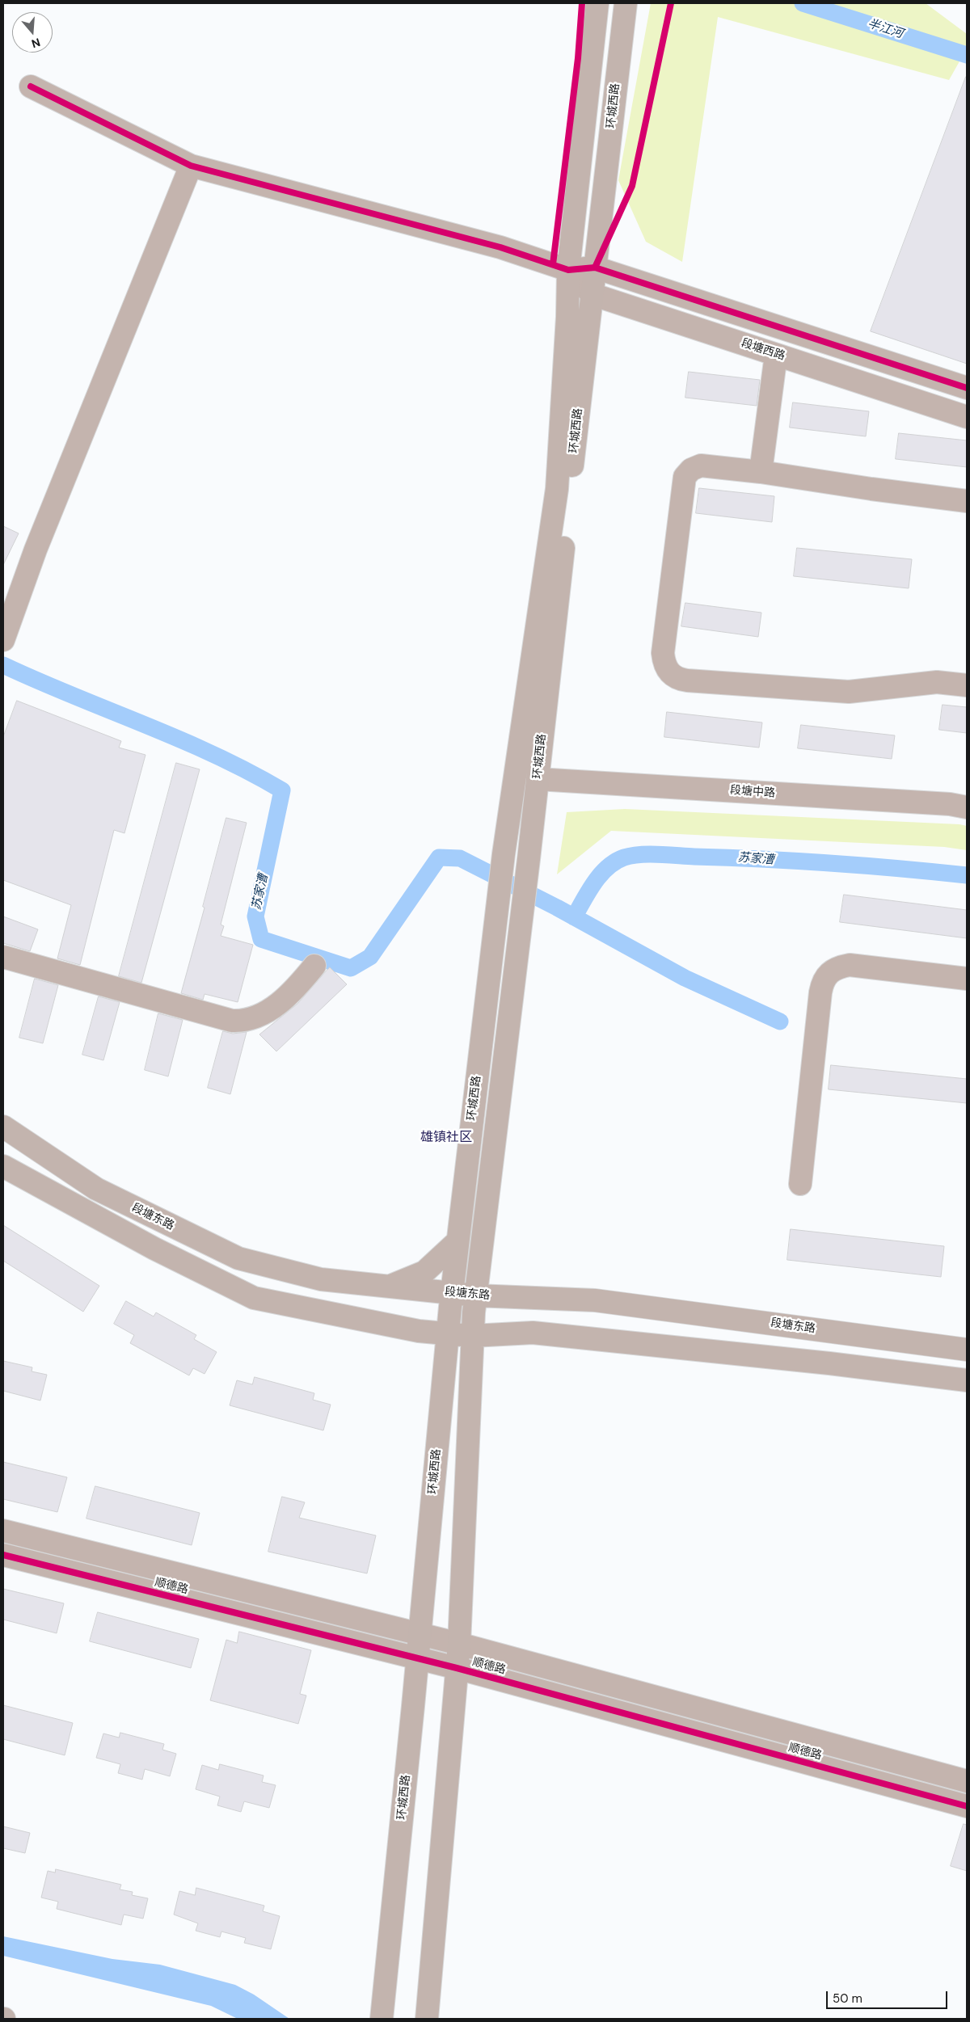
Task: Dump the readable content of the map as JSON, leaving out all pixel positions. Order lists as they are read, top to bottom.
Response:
{
  "streets": {
    "main road": ["环城西路", "段塘东路"],
    "street": ["段塘西路", "段塘中路", "顺德路"]
  },
  "crossings": [
    ["环城西路", "段塘西路"],
    ["环城西路", "段塘中路"],
    ["环城西路", "段塘东路"],
    ["环城西路", "顺德路"]
  ],
  "districts": ["雄镇社区"],
  "water": ["半江河", "苏家漕"],
  "scale_bar": "50 m",
  "north": "bottom"
}
